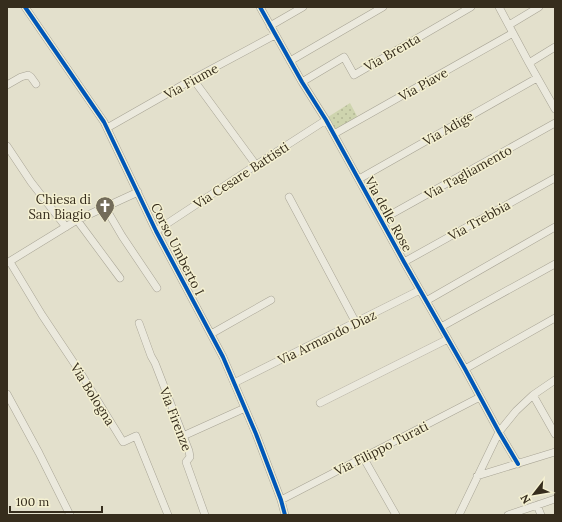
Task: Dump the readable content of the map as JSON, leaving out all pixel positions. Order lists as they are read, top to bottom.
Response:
{
  "streets": {
    "street": [
      "Via Brenta",
      "Via Fiume",
      "Via Piave",
      "Via Adige",
      "Via Tagliamento",
      "Via Cesare Battisti",
      "Via delle Rose",
      "Via Trebbia",
      "Corso Umberto I",
      "Via Armando Diaz",
      "Via Bologna",
      "Via Firenze",
      "Via Filippo Turati"
    ]
  },
  "crossings": [
    ["Via Brenta", "Via delle Rose"],
    ["Via Fiume", "Via delle Rose"],
    ["Via Fiume", "Corso Umberto I"],
    ["Via Piave", "Via delle Rose"],
    ["Via Adige", "Via delle Rose"],
    ["Via Tagliamento", "Via delle Rose"],
    ["Via Cesare Battisti", "Via delle Rose"],
    ["Via Cesare Battisti", "Corso Umberto I"],
    ["Via delle Rose", "Via Trebbia"],
    ["Via delle Rose", "Via Armando Diaz"],
    ["Via delle Rose", "Via Filippo Turati"],
    ["Corso Umberto I", "Via Armando Diaz"],
    ["Corso Umberto I", "Via Filippo Turati"]
  ],
  "places": {
    "church": ["Chiesa di San Biagio"]
  },
  "scale_bar": "100 m",
  "north": "bottom left"
}
